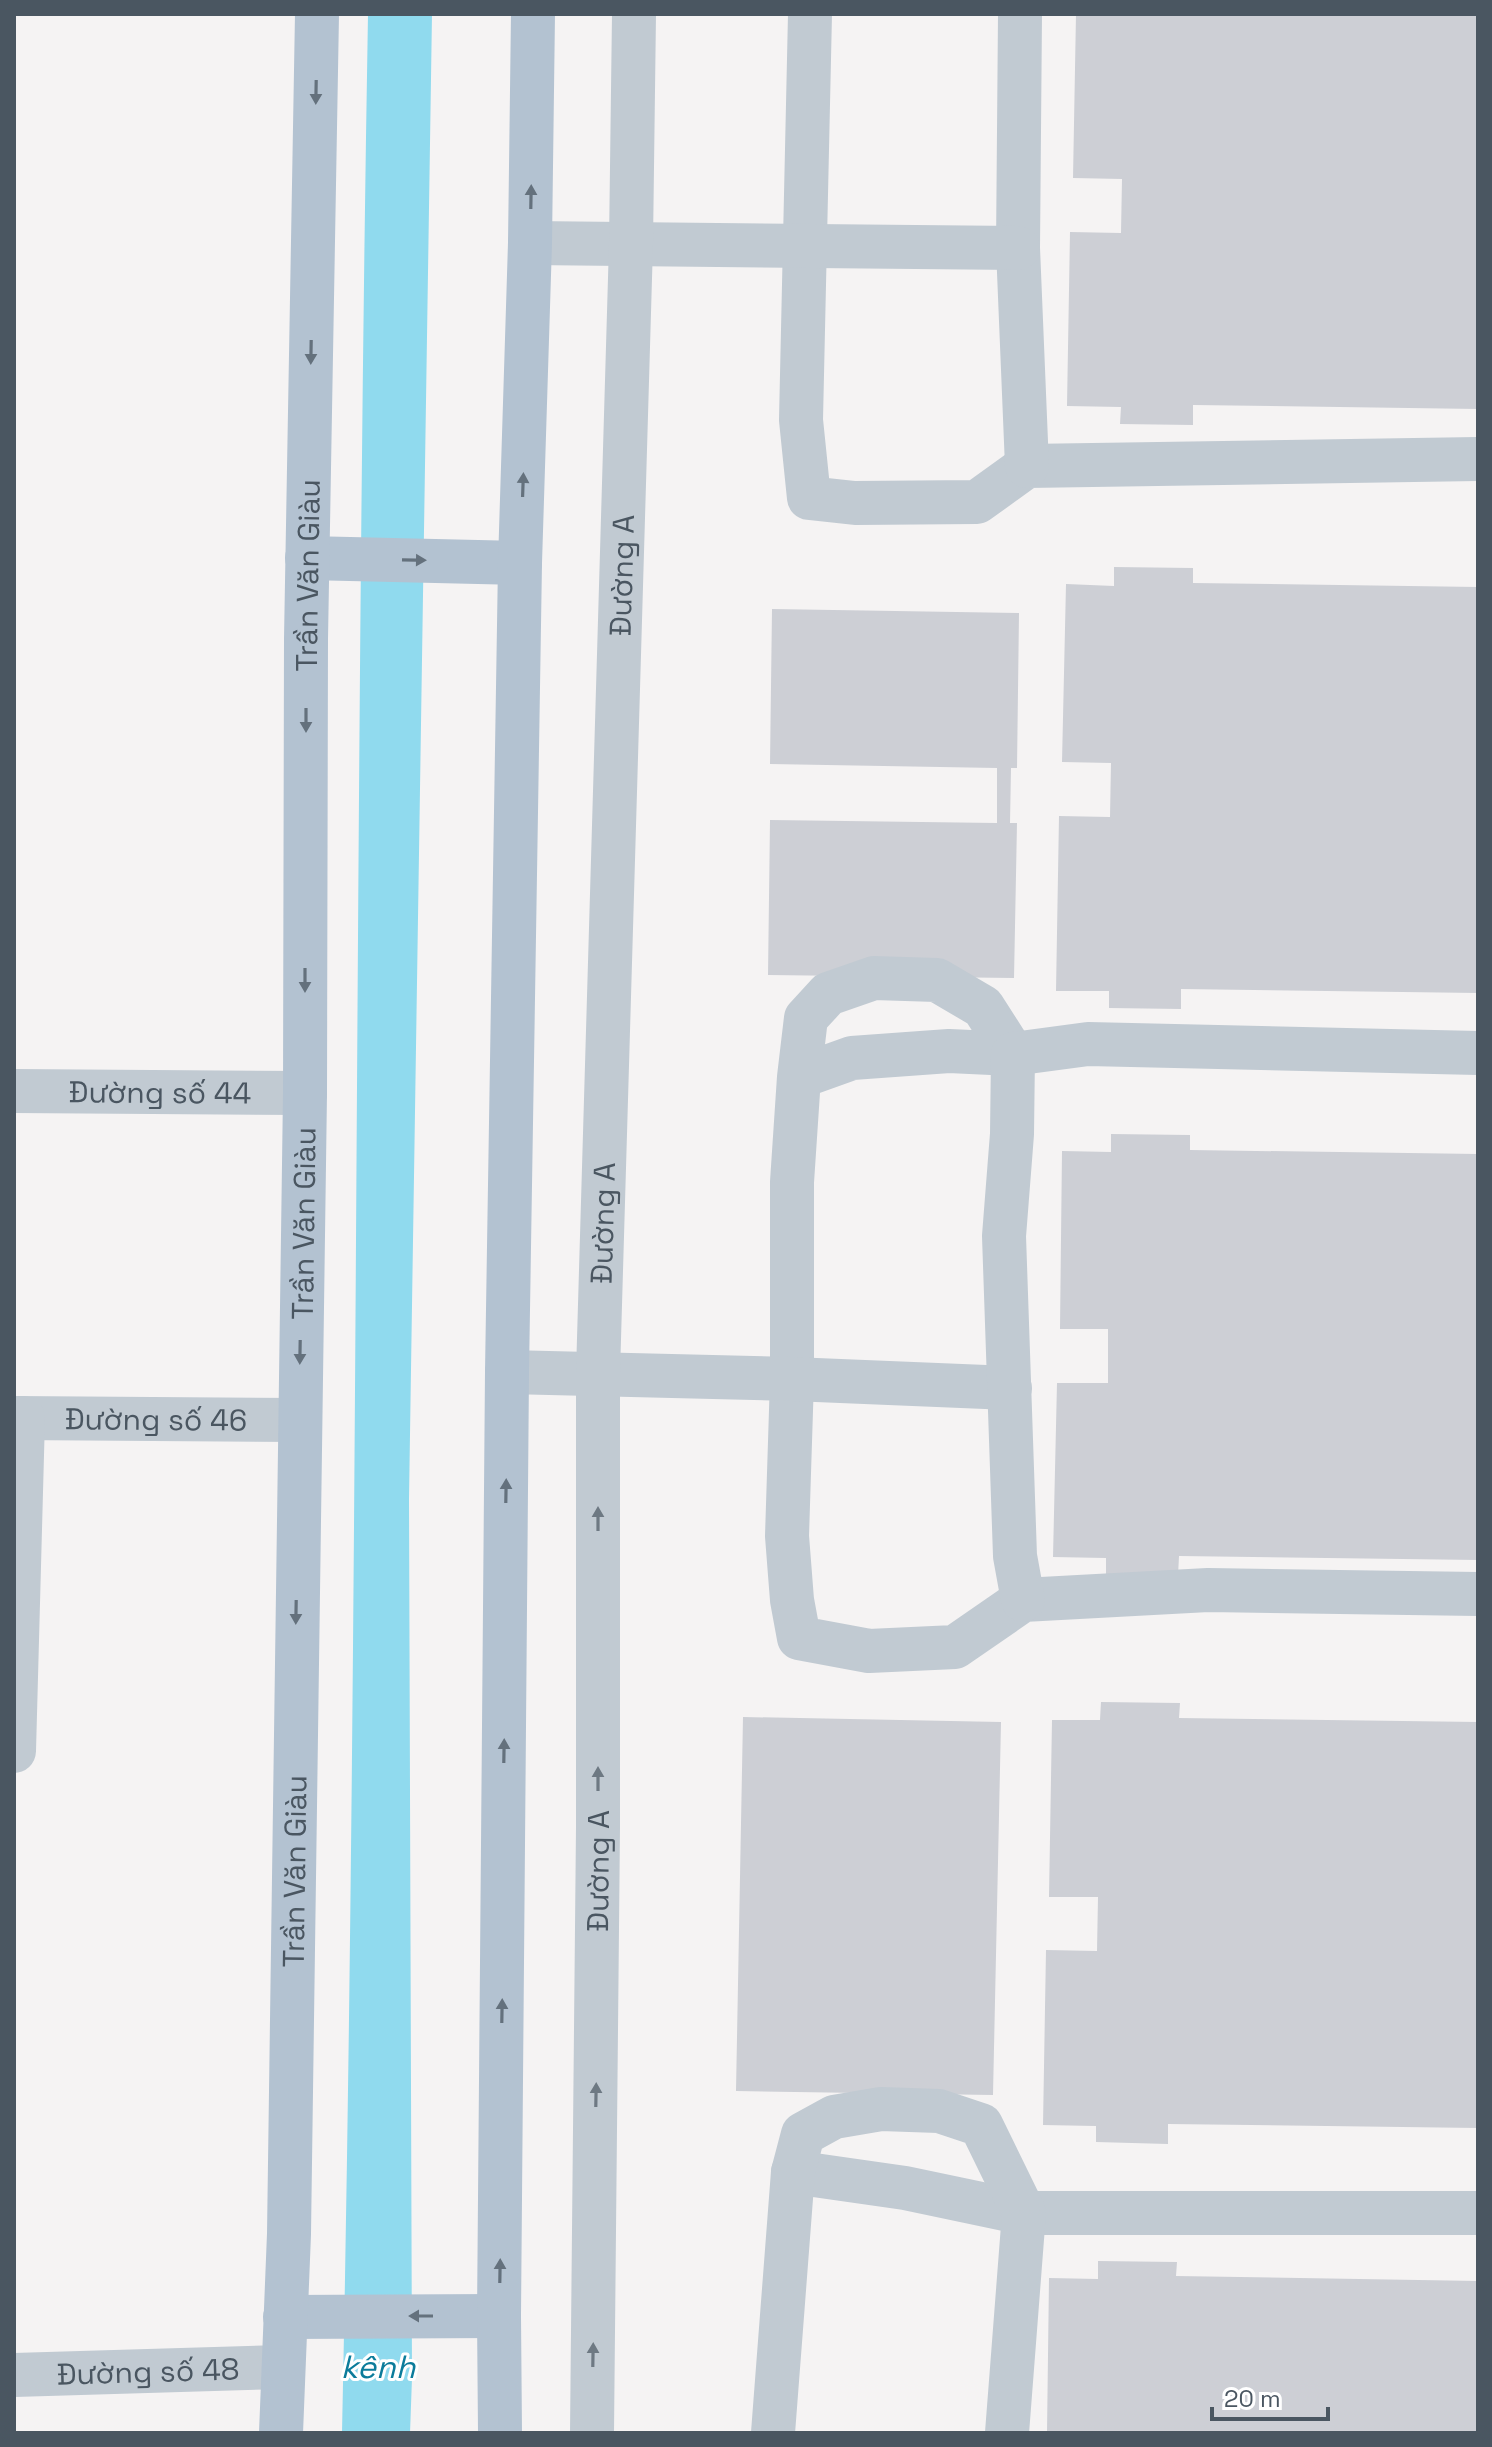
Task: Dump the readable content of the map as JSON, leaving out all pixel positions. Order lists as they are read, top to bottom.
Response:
{
  "streets": {
    "main road": ["Trần Văn Giàu"],
    "street": [
      "Đường A",
      "Đường số 44",
      "Đường số 46",
      "Đường số 48"
    ]
  },
  "crossings": [
    ["Trần Văn Giàu", "Đường số 44"],
    ["Trần Văn Giàu", "Đường số 46"],
    ["Trần Văn Giàu", "Đường số 48"]
  ],
  "one_way": ["Đường A"],
  "water": ["kênh"],
  "scale_bar": "20 m"
}
